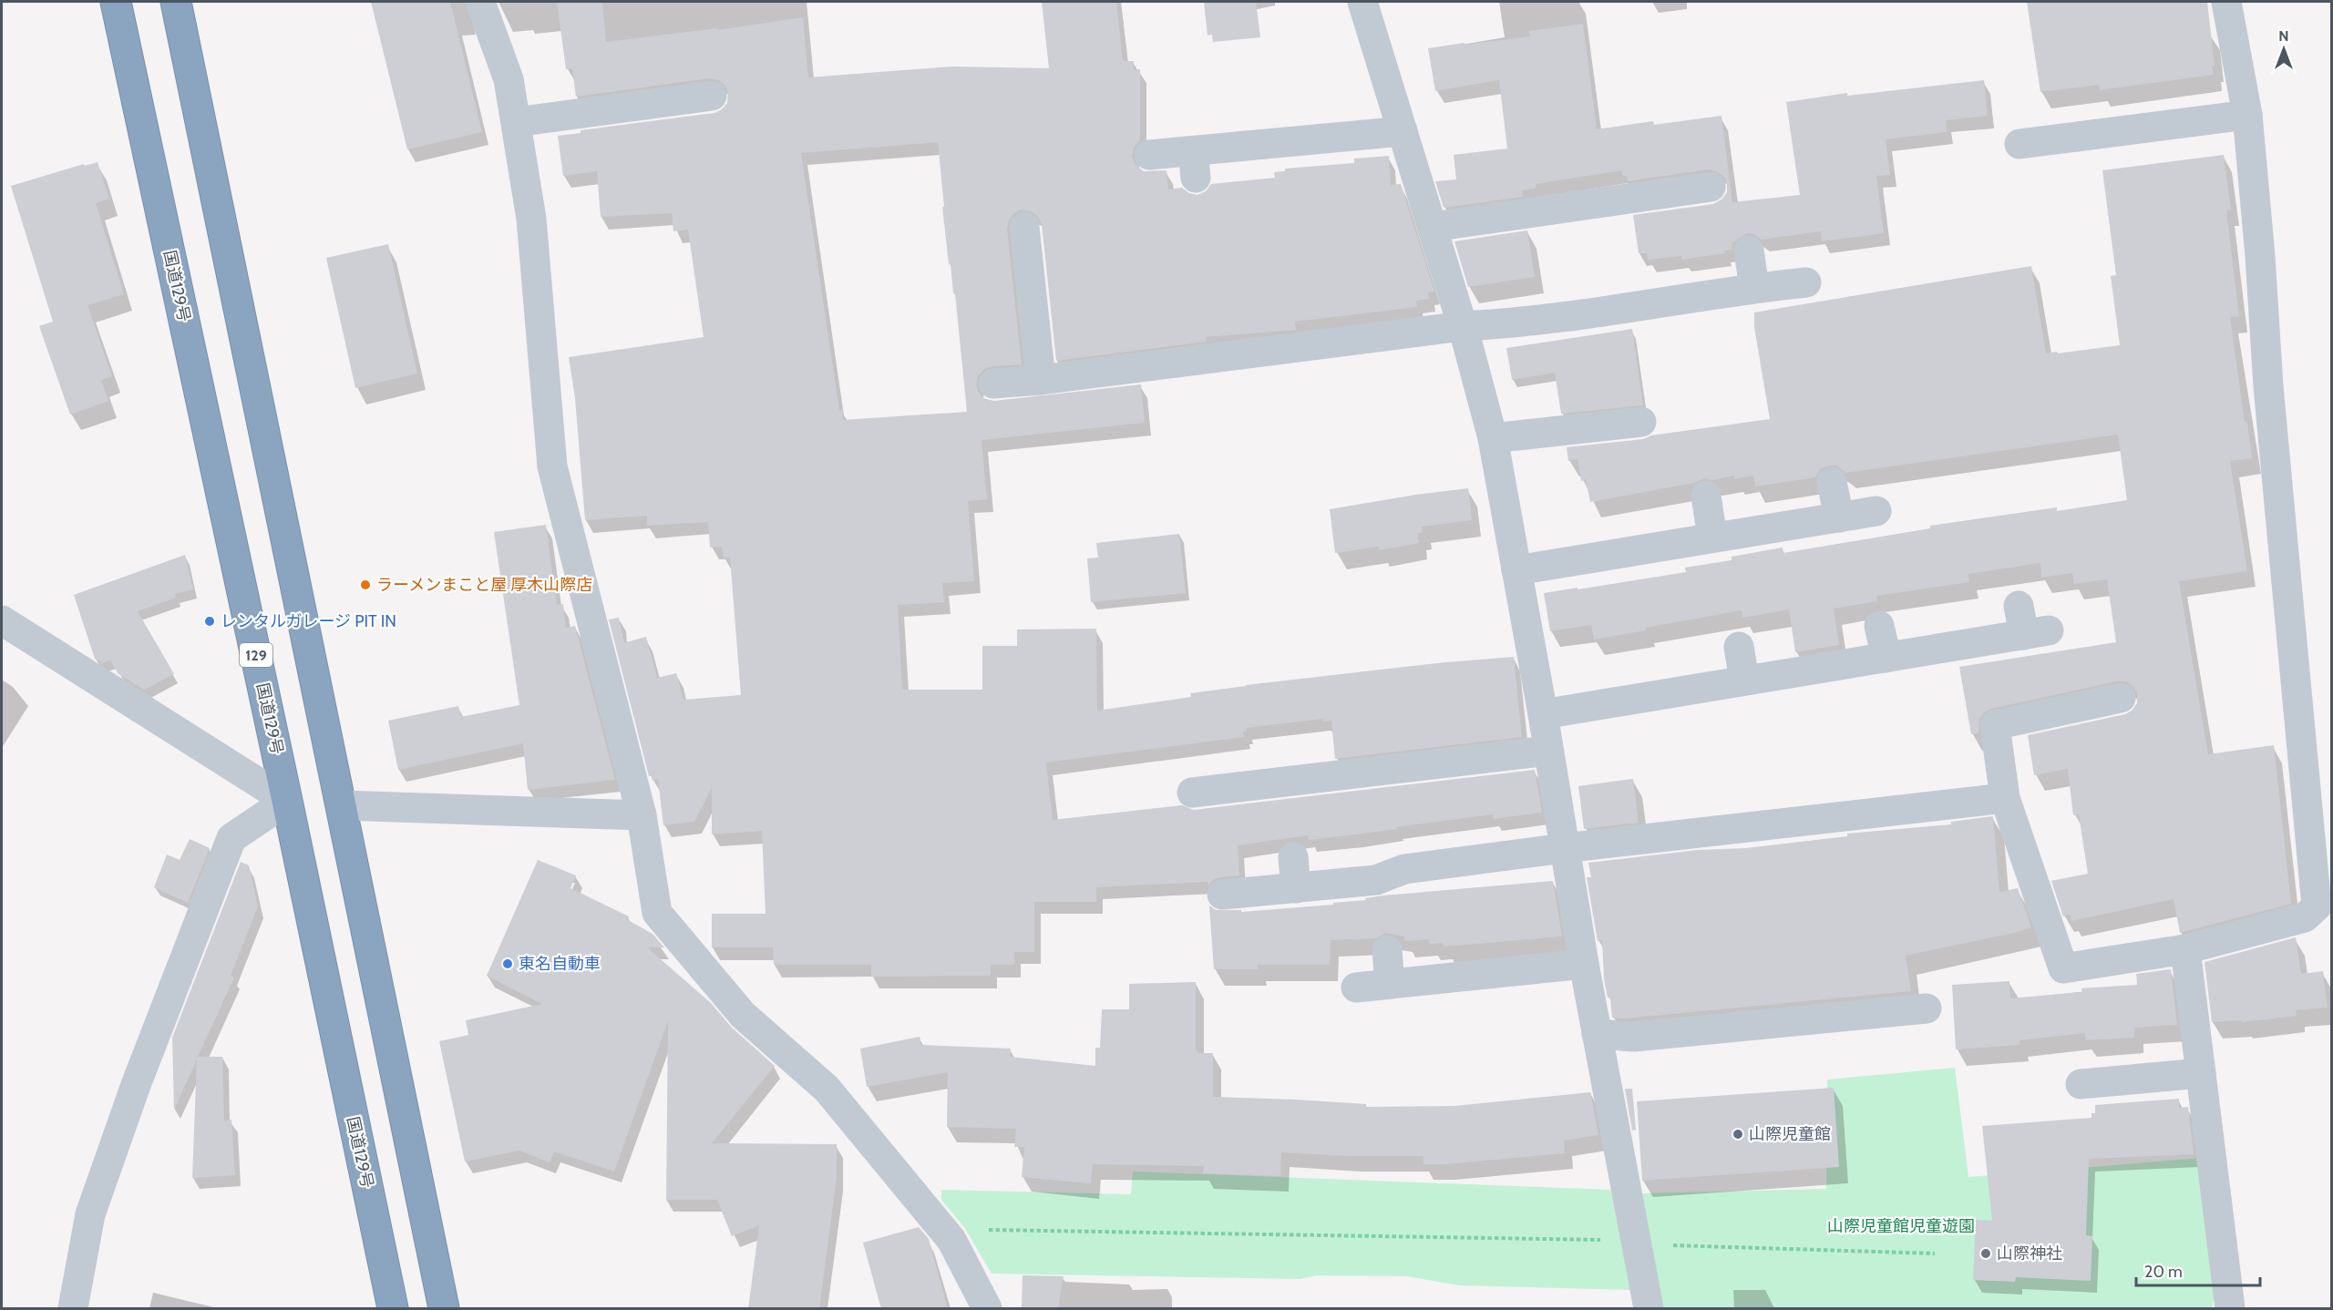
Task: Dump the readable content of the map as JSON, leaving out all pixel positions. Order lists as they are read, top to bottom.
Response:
{
  "streets": {
    "highway": ["国道129号", "129"]
  },
  "parks": ["山際児童館児童遊園"],
  "places": [
    "ラーメンまこと屋 厚木山際店",
    "レンタルガレージ PIT IN",
    "東名自動車",
    "山際児童館",
    "山際神社"
  ],
  "scale_bar": "20 m",
  "north": "top"
}
